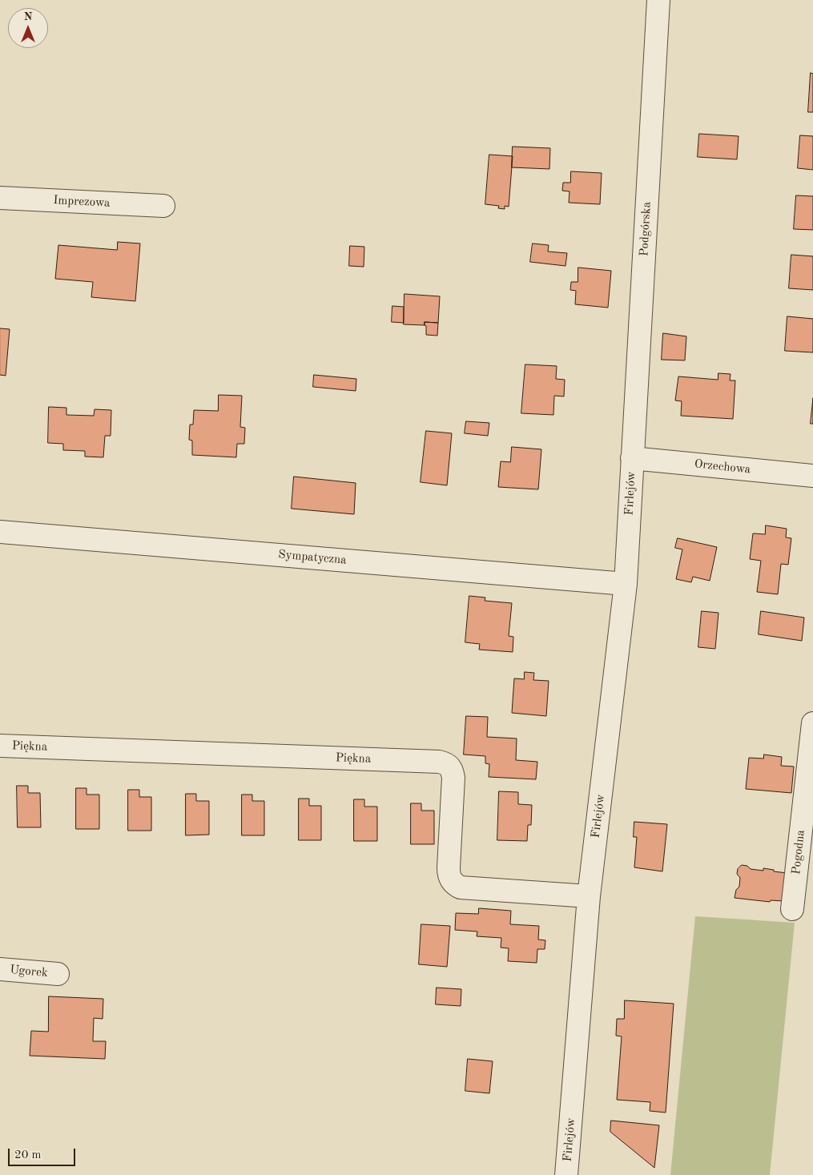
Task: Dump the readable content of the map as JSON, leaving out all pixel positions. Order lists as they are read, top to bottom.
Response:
{
  "streets": {
    "street": [
      "Imprezowa",
      "Podgórska",
      "Orzechowa",
      "Firlejów",
      "Sympatyczna",
      "Piękna",
      "Pogodna",
      "Ugorek"
    ]
  },
  "crossings": [
    ["Podgórska", "Orzechowa"],
    ["Podgórska", "Firlejów"],
    ["Orzechowa", "Firlejów"],
    ["Firlejów", "Sympatyczna"],
    ["Firlejów", "Piękna"]
  ],
  "scale_bar": "20 m",
  "north": "top"
}
